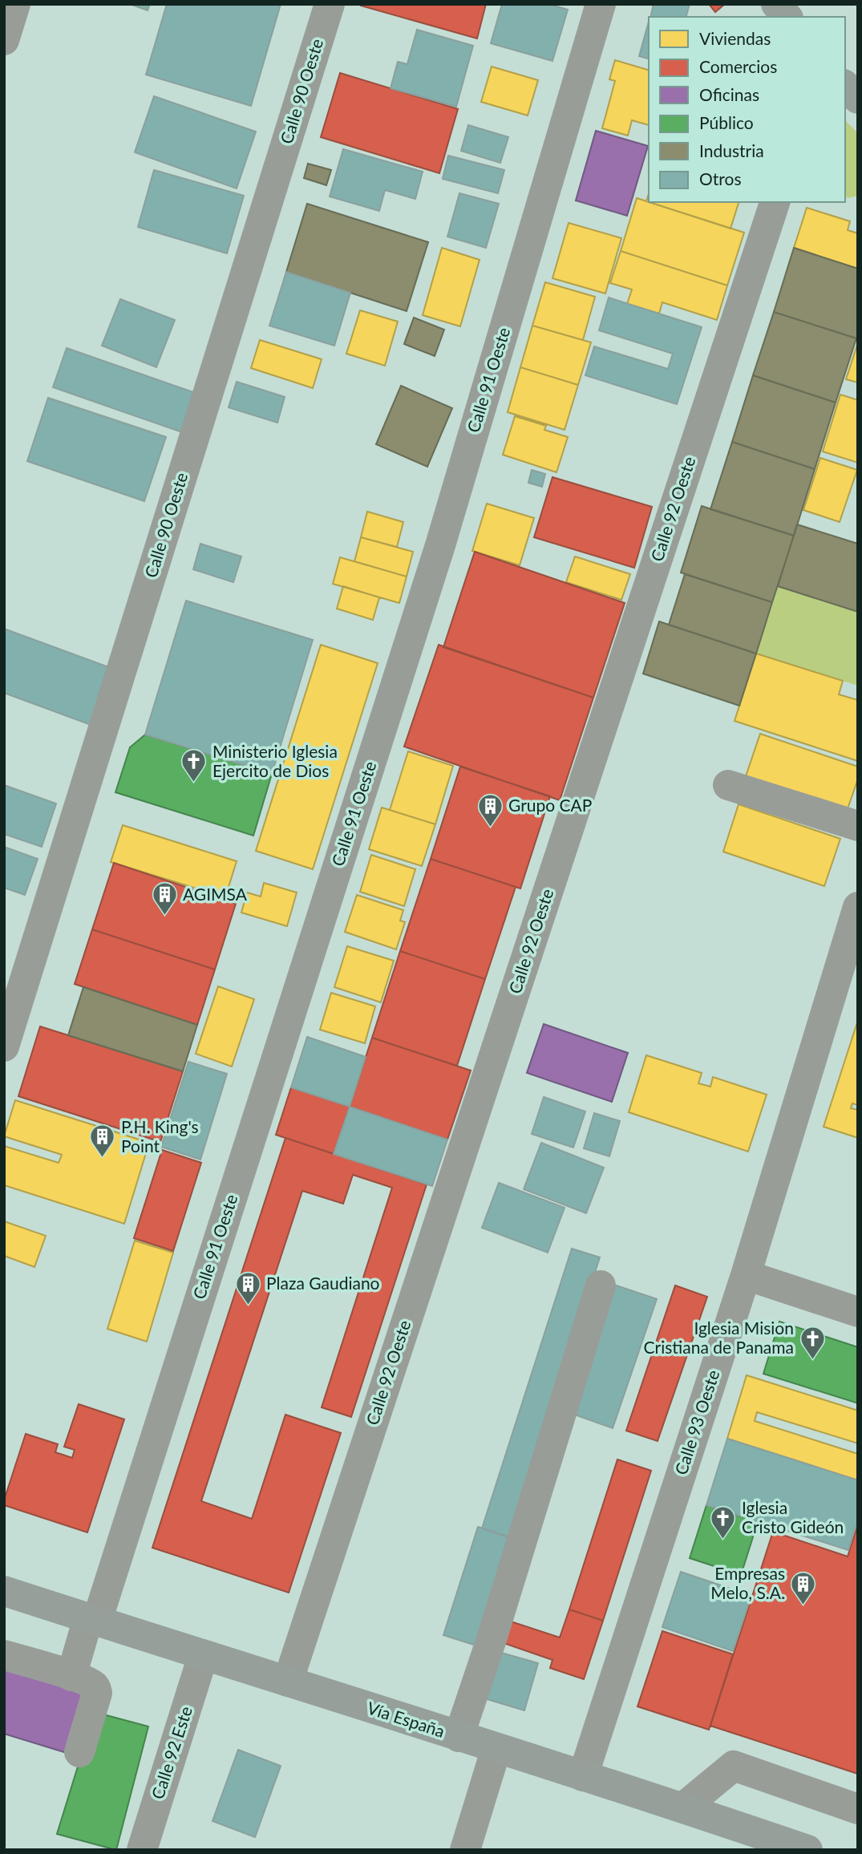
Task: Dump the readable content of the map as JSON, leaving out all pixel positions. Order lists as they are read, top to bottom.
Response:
{
  "streets": {
    "main road": ["Vía España"],
    "street": [
      "Calle 90 Oeste",
      "Calle 91 Oeste",
      "Calle 92 Oeste",
      "Calle 93 Oeste",
      "Calle 92 Este"
    ]
  },
  "crossings": [
    ["Calle 91 Oeste", "Vía España"],
    ["Calle 92 Oeste", "Vía España"],
    ["Calle 93 Oeste", "Vía España"],
    ["Vía España", "Calle 92 Este"]
  ],
  "places": {
    "church": ["Ministerio Iglesia Ejercito de Dios", "Iglesia Mision Cristiana de Panama", "Iglesia Cristo Gideón"],
    "building": [
      "Grupo CAP",
      "AGIMSA",
      "P.H. King's Point",
      "Plaza Gaudiano",
      "Empresas Melo, S.A."
    ]
  },
  "legend": [
    "Viviendas",
    "Comercios",
    "Oficinas",
    "Público",
    "Industria",
    "Otros"
  ]
}
